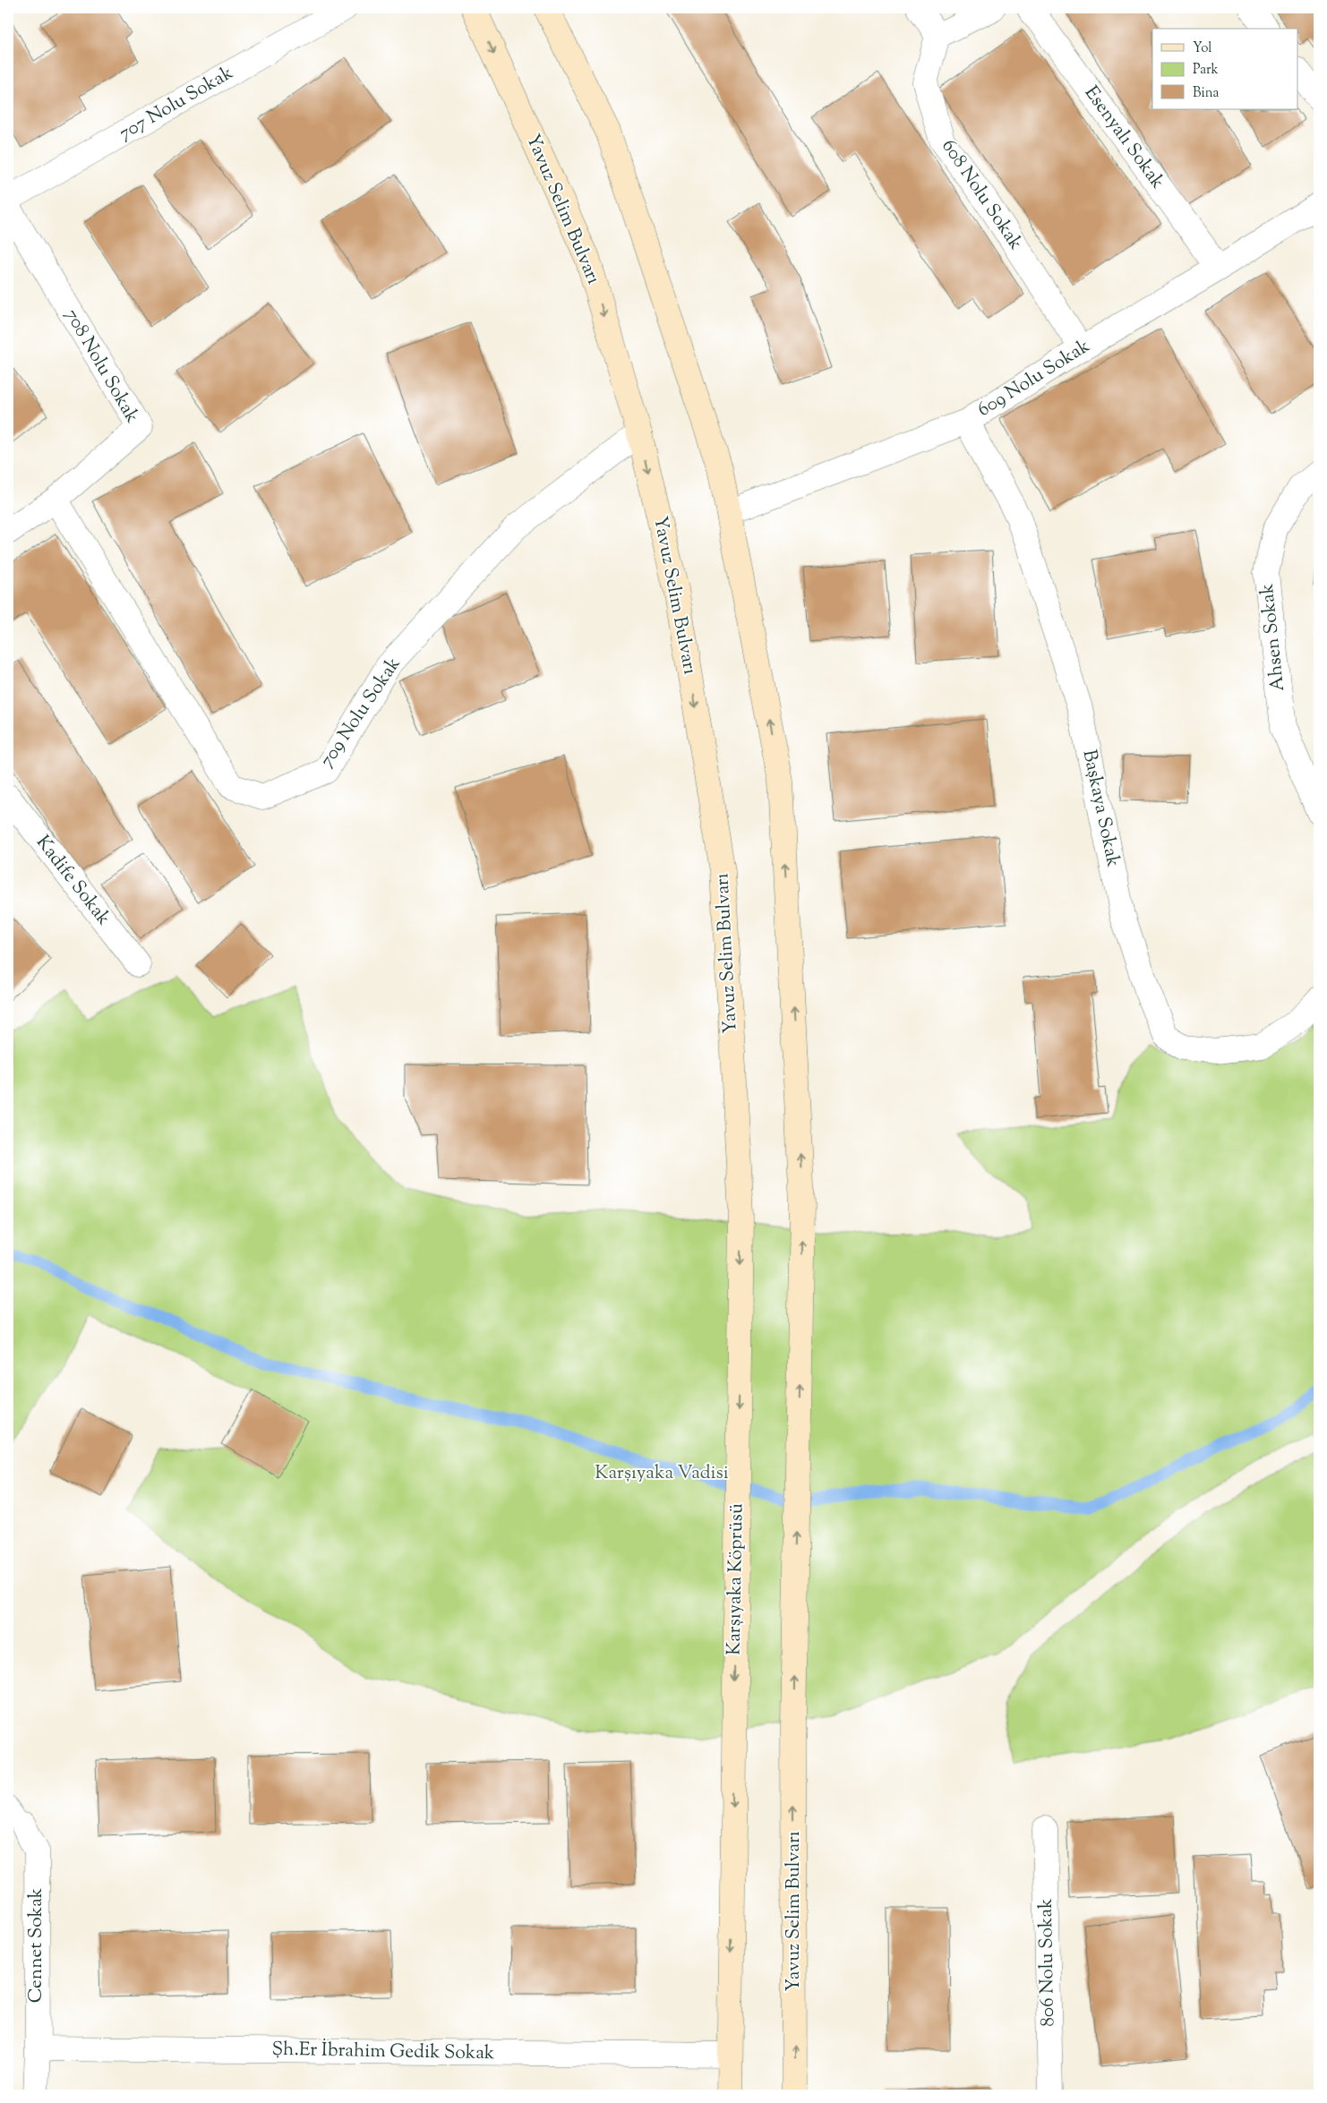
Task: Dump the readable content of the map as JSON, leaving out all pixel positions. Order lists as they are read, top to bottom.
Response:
{
  "streets": {
    "main road": ["Yavuz Selim Bulvarı", "Karşıyaka Köprüsü"],
    "street": [
      "707 Nolu Sokak",
      "Esenyalı Sokak",
      "608 Nolu Sokak",
      "708 Nolu Sokak",
      "609 Nolu Sokak",
      "Ahsen Sokak",
      "709 Nolu Sokak",
      "Başkaya Sokak",
      "Kadife Sokak",
      "Cennet Sokak",
      "806 Nolu Sokak",
      "Şh.Er İbrahim Gedik Sokak"
    ]
  },
  "crossings": [
    ["Esenyalı Sokak", "609 Nolu Sokak"],
    ["608 Nolu Sokak", "609 Nolu Sokak"],
    ["Yavuz Selim Bulvarı", "609 Nolu Sokak"],
    ["Yavuz Selim Bulvarı", "709 Nolu Sokak"],
    ["Yavuz Selim Bulvarı", "Karşıyaka Köprüsü"],
    ["708 Nolu Sokak", "709 Nolu Sokak"],
    ["609 Nolu Sokak", "Başkaya Sokak"],
    ["Karşıyaka Köprüsü", "Şh.Er İbrahim Gedik Sokak"],
    ["Cennet Sokak", "Şh.Er İbrahim Gedik Sokak"]
  ],
  "one_way": ["Karşıyaka Köprüsü"],
  "parks": ["Karşıyaka Vadisi"],
  "legend": ["Yol", "Park", "Bina"]
}
